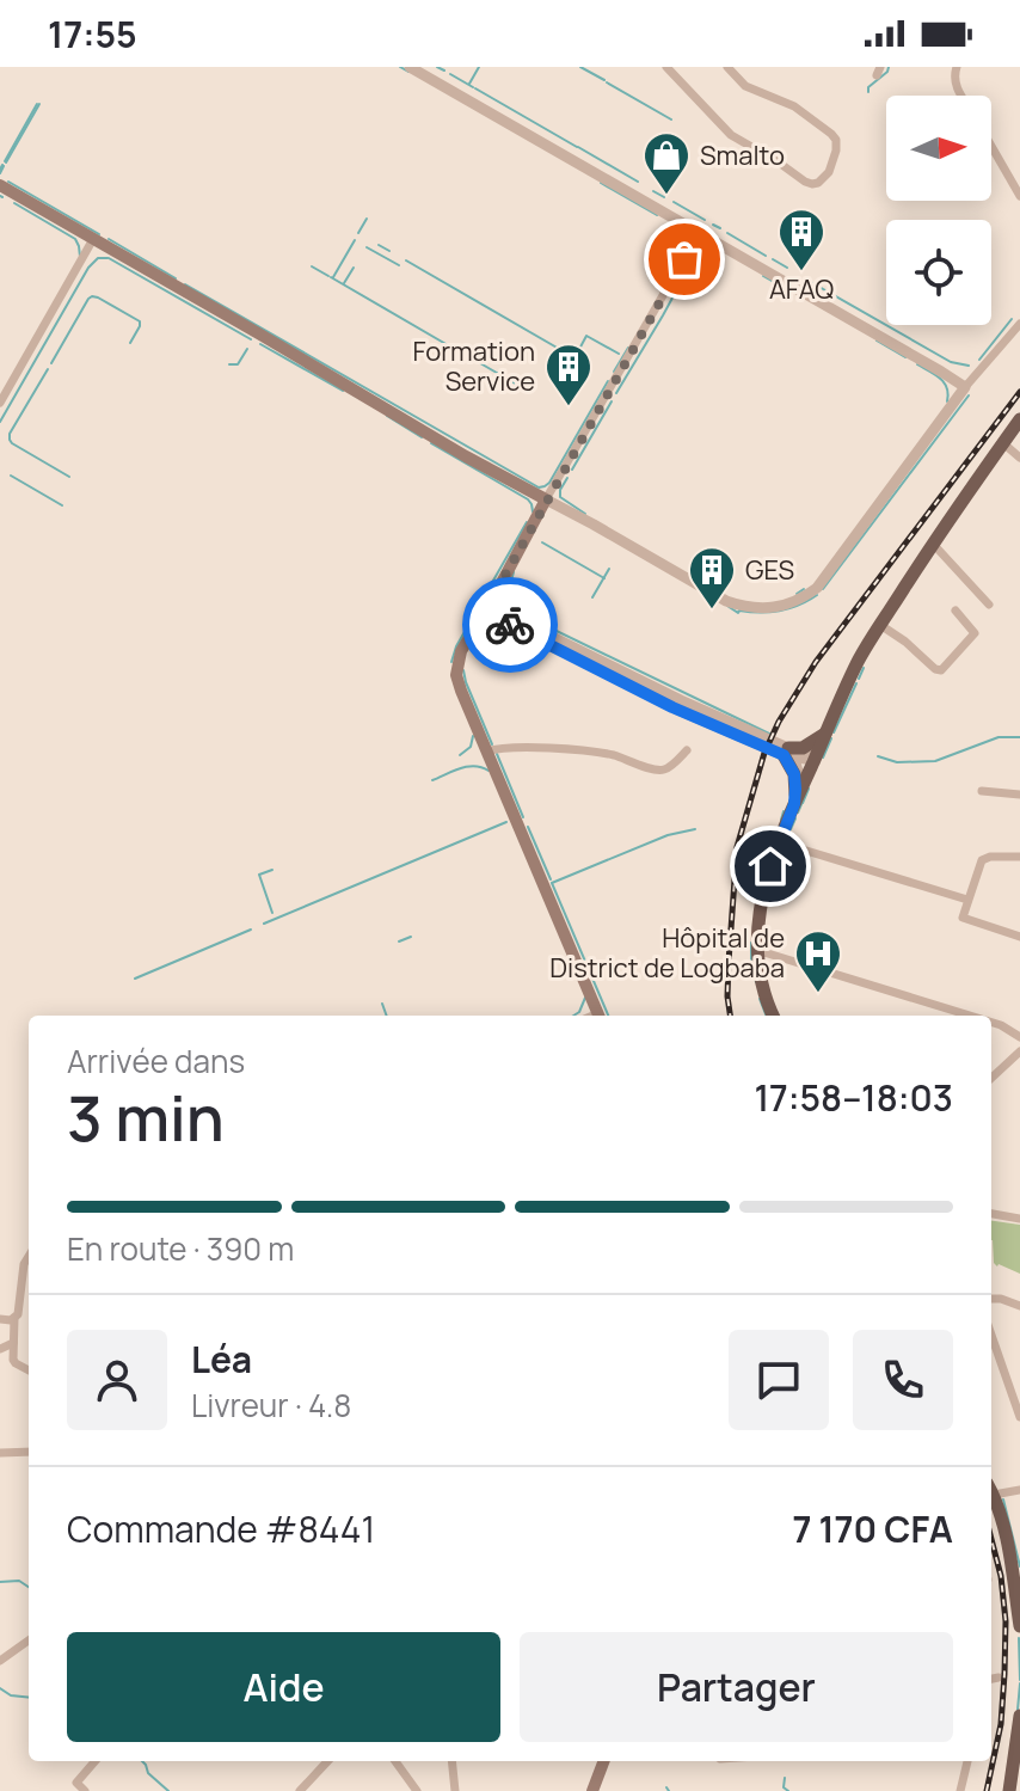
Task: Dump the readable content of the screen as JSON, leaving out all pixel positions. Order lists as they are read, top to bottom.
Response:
{
  "places": {
    "shop": ["Smalto"],
    "building": ["AFAQ", "Formation Service", "GES"],
    "hospital": ["Hôpital de District de Logbaba"]
  },
  "north": "right",
  "page": {
    "status": "17:55",
    "heading": ["3 min", "Arrivée dans", "17:58–18:03"],
    "panel": [
      "Léa",
      "Livreur · 4.8",
      "Commande #8441",
      "7 170 CFA"
    ],
    "bar": "En route · 390 m",
    "buttons": ["Aide", "Partager"]
  }
}
